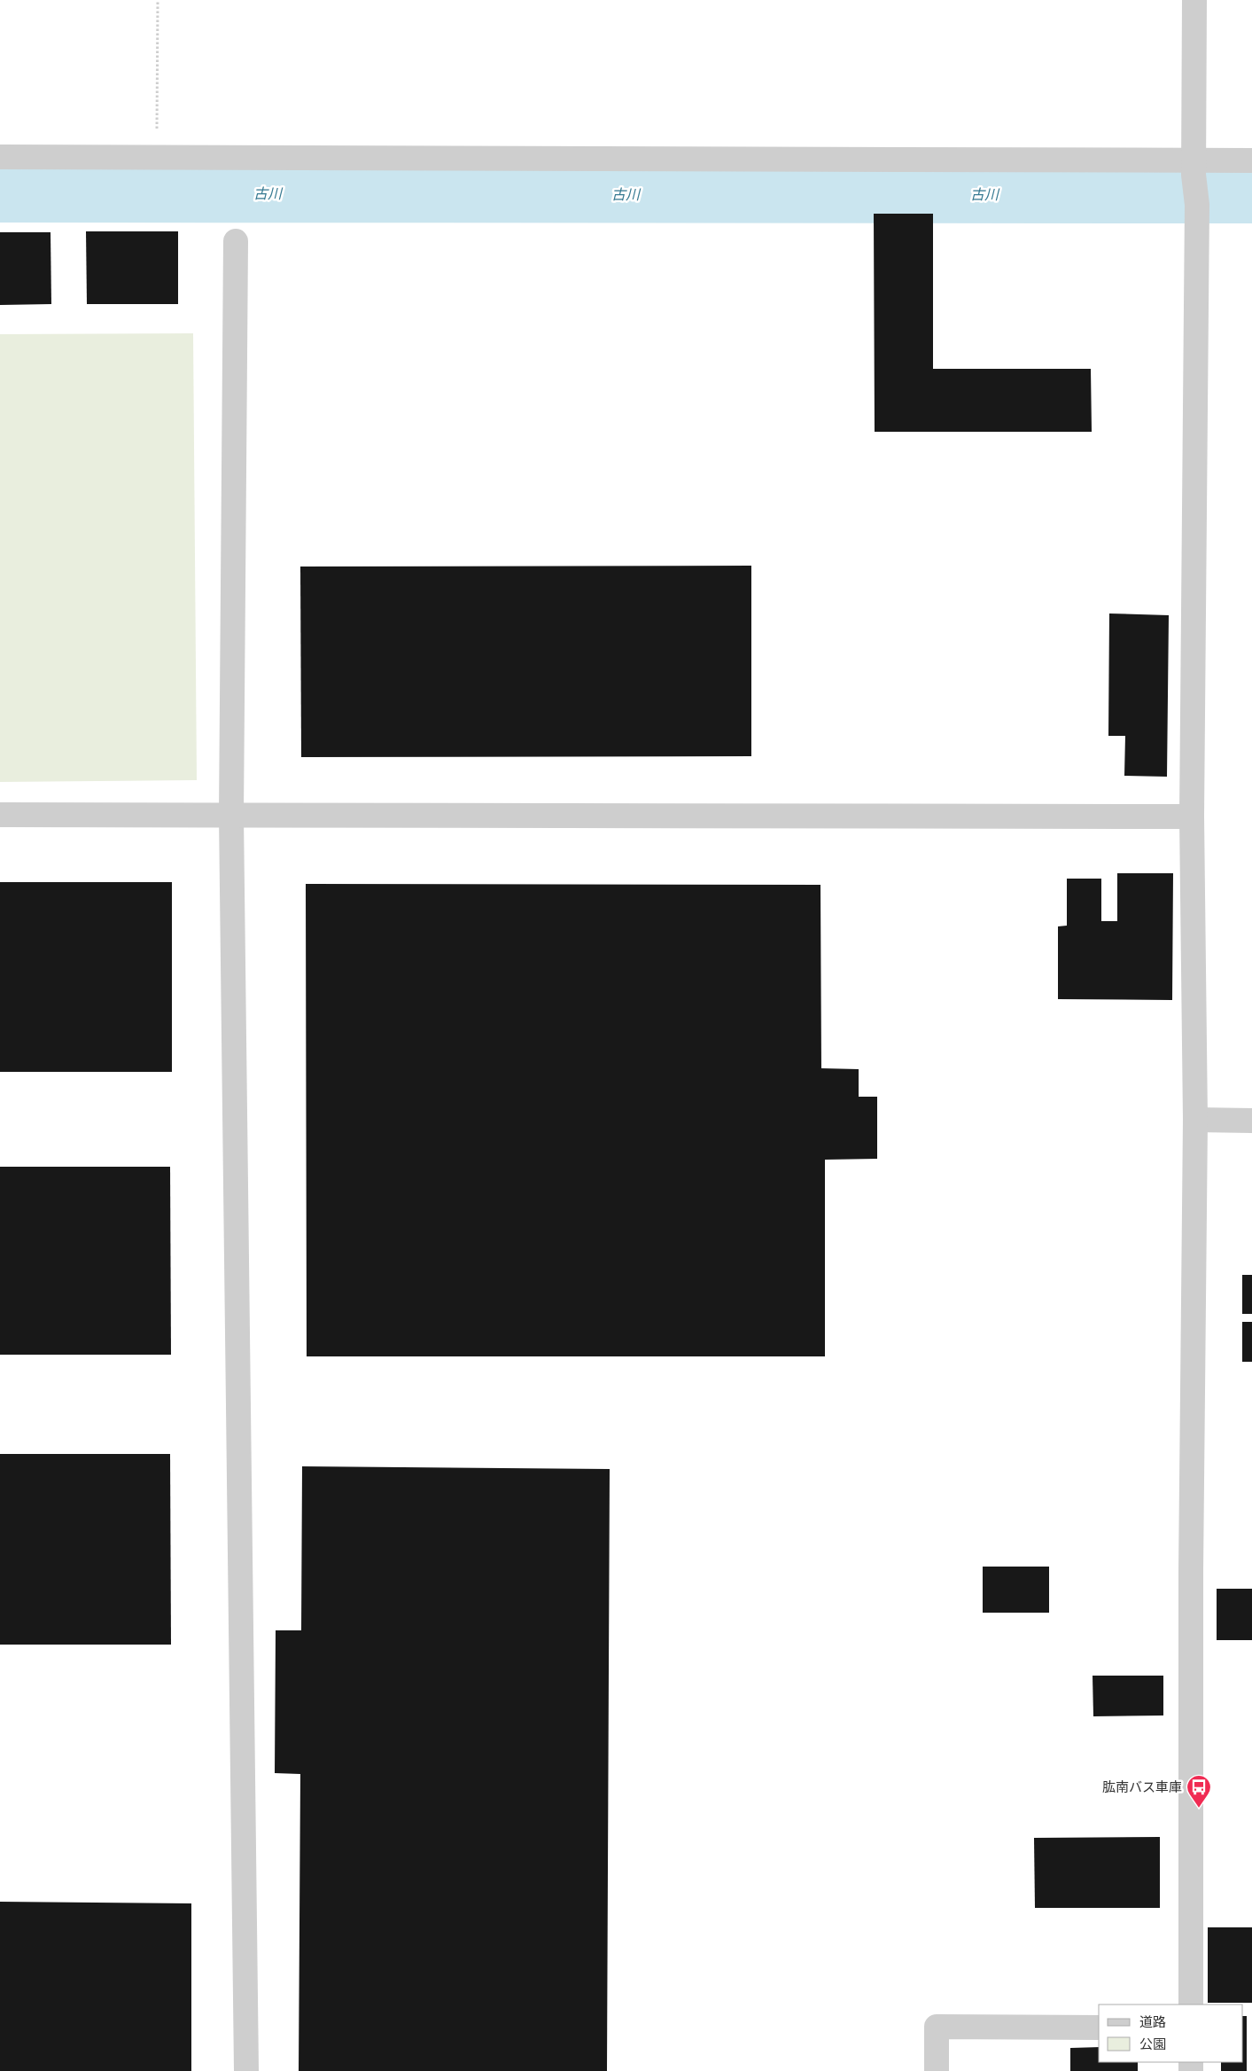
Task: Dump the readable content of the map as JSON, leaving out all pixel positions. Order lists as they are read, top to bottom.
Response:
{
  "water": ["古川"],
  "places": {
    "bus stop": ["肱南バス車庫"]
  },
  "legend": ["道路", "公園"]
}
